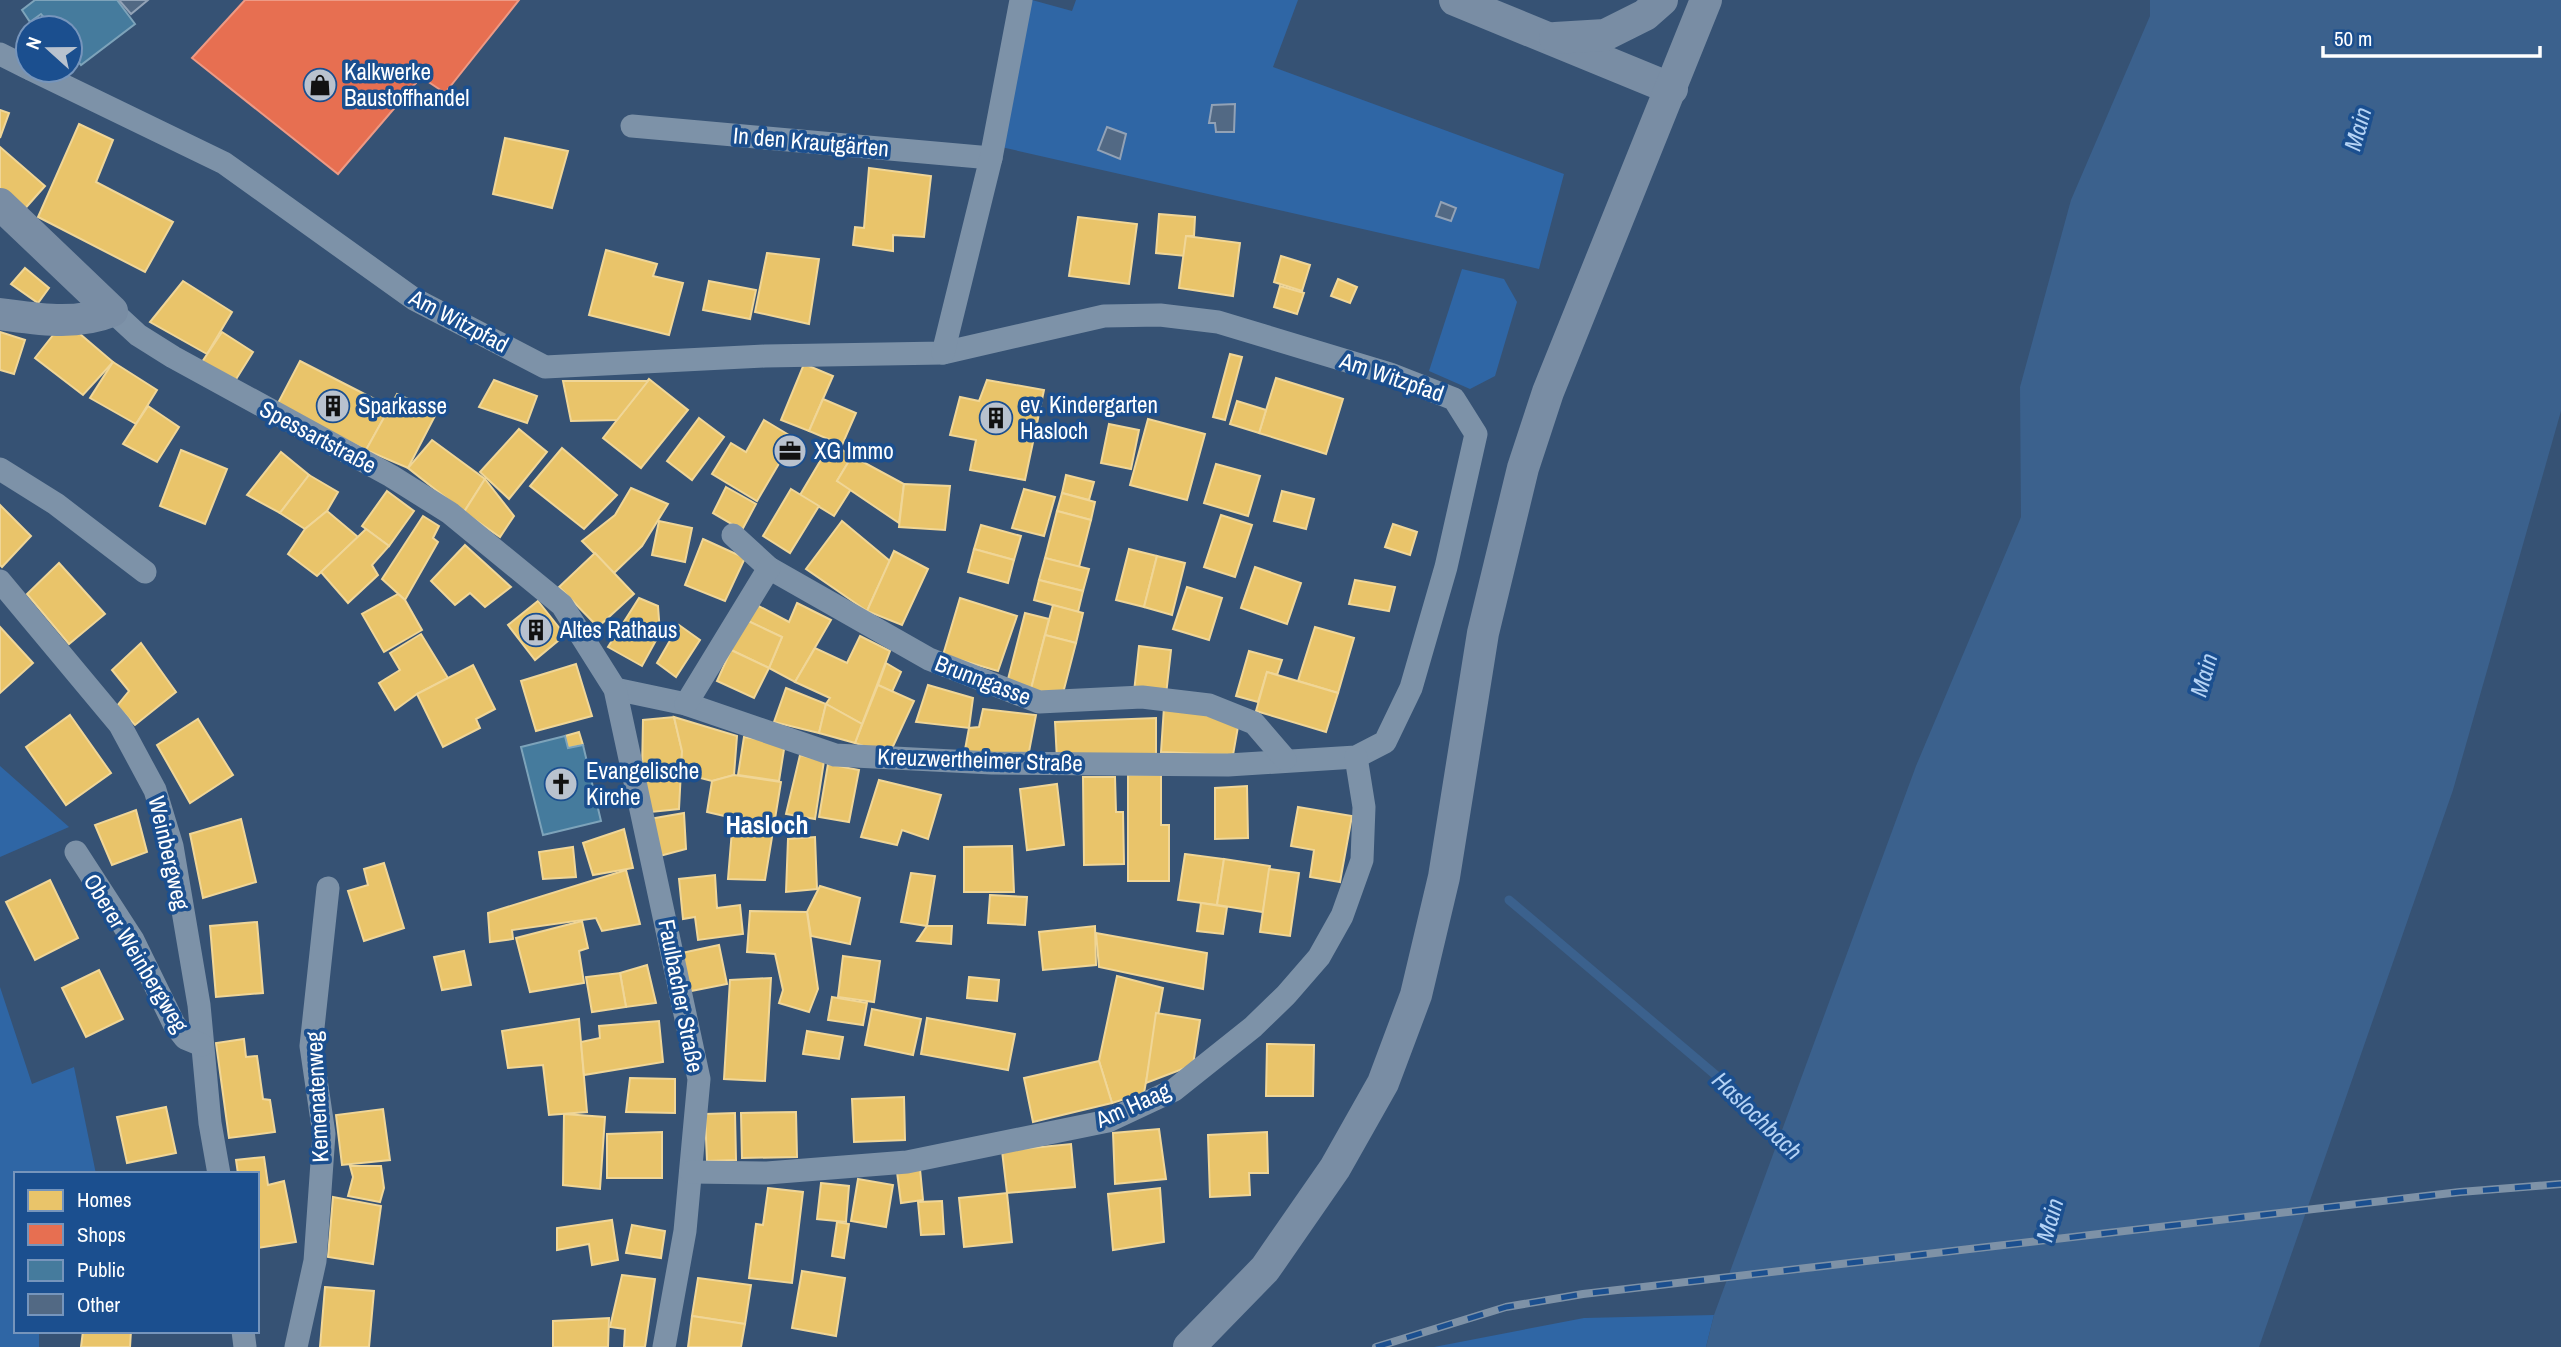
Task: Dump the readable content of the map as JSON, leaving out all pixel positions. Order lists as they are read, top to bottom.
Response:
{
  "streets": {
    "main road": ["Spessartstraße"],
    "street": [
      "In den Krautgärten",
      "Am Witzpfad",
      "Brunngasse",
      "Kreuzwertheimer Straße",
      "Weinbergweg",
      "Oberer Weinbergweg",
      "Faulbacher Straße",
      "Kemenatenweg",
      "Am Haag"
    ]
  },
  "crossings": [
    ["Am Witzpfad", "Kreuzwertheimer Straße"],
    ["Am Witzpfad", "Am Haag"],
    ["Spessartstraße", "Kreuzwertheimer Straße"],
    ["Spessartstraße", "Faulbacher Straße"],
    ["Brunngasse", "Kreuzwertheimer Straße"],
    ["Kreuzwertheimer Straße", "Faulbacher Straße"],
    ["Kreuzwertheimer Straße", "Am Haag"],
    ["Weinbergweg", "Oberer Weinbergweg"],
    ["Faulbacher Straße", "Am Haag"]
  ],
  "districts": ["Hasloch"],
  "water": ["Main", "Haslochbach"],
  "places": {
    "shop": ["Kalkwerke Baustoffhandel"],
    "building": ["Sparkasse", "ev. Kindergarten Hasloch", "Altes Rathaus"],
    "office": ["XG Immo"],
    "church": ["Evangelische Kirche"]
  },
  "legend": [
    "Homes",
    "Shops",
    "Public",
    "Other"
  ],
  "scale_bar": "50 m",
  "north": "left"
}
